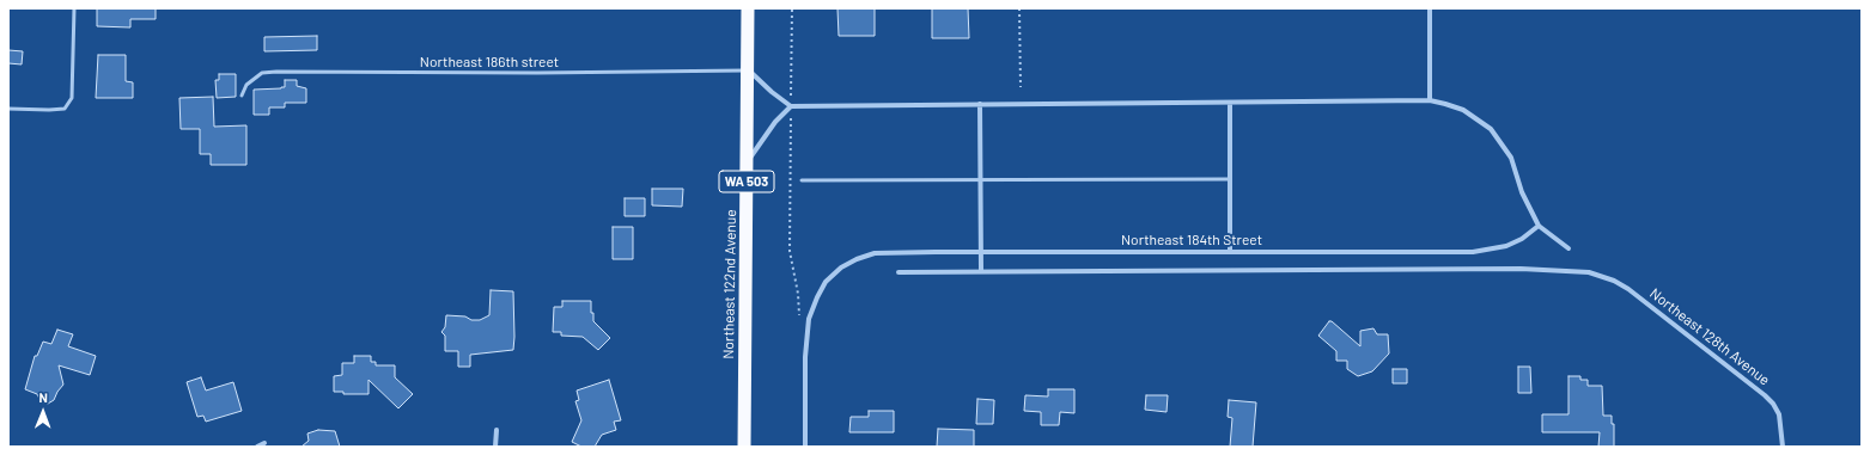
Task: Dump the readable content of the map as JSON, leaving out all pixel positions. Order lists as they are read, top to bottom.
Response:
{
  "streets": {
    "highway": ["WA 503", "Northeast 122nd Avenue"],
    "street": ["Northeast 184th Street", "Northeast 128th Avenue"],
    "lane": ["Northeast 186th street"]
  },
  "crossings": [
    ["Northeast 186th street", "Northeast 122nd Avenue"]
  ],
  "north": "top"
}
